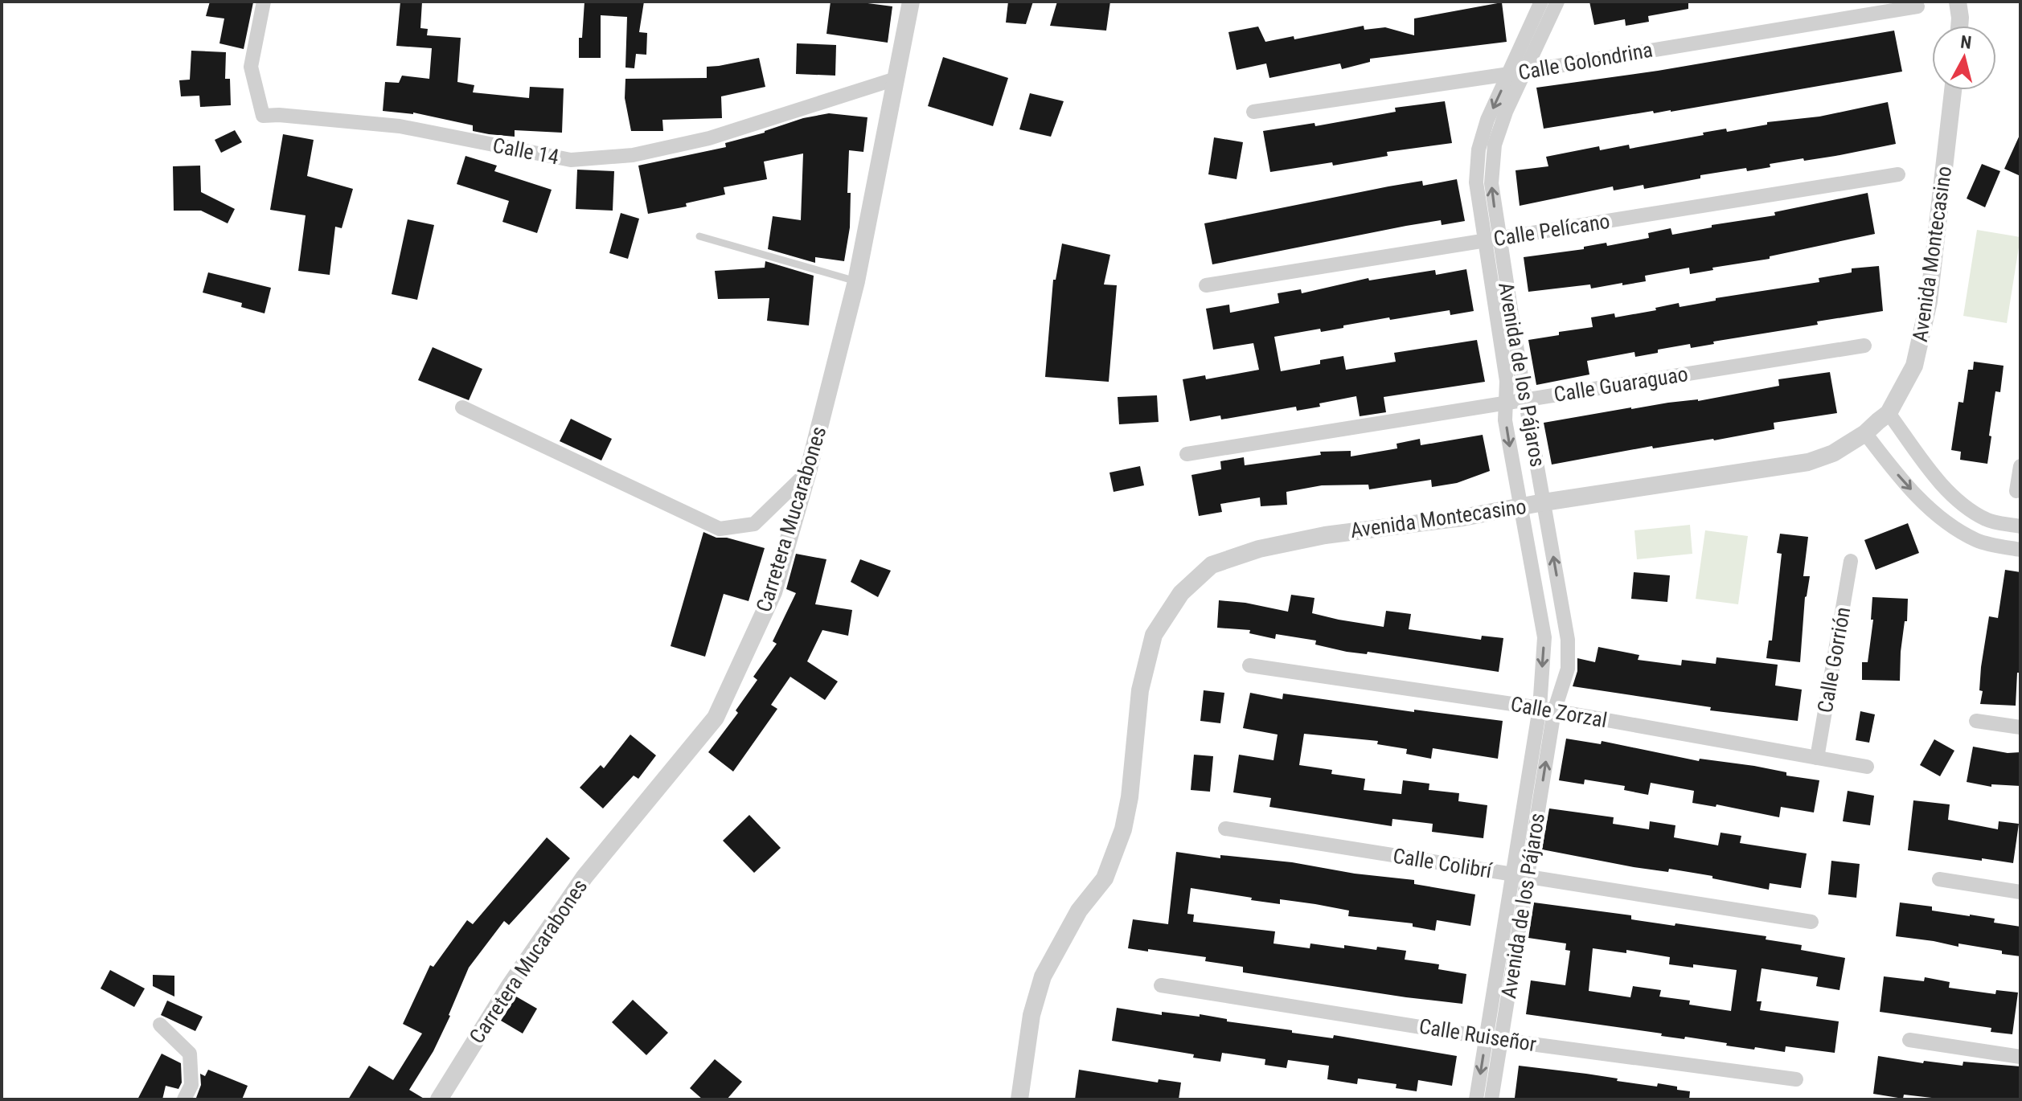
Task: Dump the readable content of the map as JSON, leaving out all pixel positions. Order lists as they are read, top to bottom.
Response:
{
  "streets": {
    "street": [
      "Calle Golondrina",
      "Calle 14",
      "Calle Pelícano",
      "Avenida Montecasino",
      "Avenida de los Pájaros",
      "Calle Guaraguao",
      "Carretera Mucarabones",
      "Calle Gorrión",
      "Calle Zorzal",
      "Calle Colibrí",
      "Calle Ruiseñor"
    ]
  },
  "crossings": [
    ["Calle Golondrina", "Avenida de los Pájaros"],
    ["Calle 14", "Carretera Mucarabones"],
    ["Calle Pelícano", "Avenida de los Pájaros"],
    ["Avenida Montecasino", "Avenida de los Pájaros"],
    ["Avenida de los Pájaros", "Calle Guaraguao"],
    ["Avenida de los Pájaros", "Calle Zorzal"],
    ["Avenida de los Pájaros", "Calle Colibrí"],
    ["Avenida de los Pájaros", "Calle Ruiseñor"],
    ["Calle Gorrión", "Calle Zorzal"]
  ],
  "north": "top"
}
